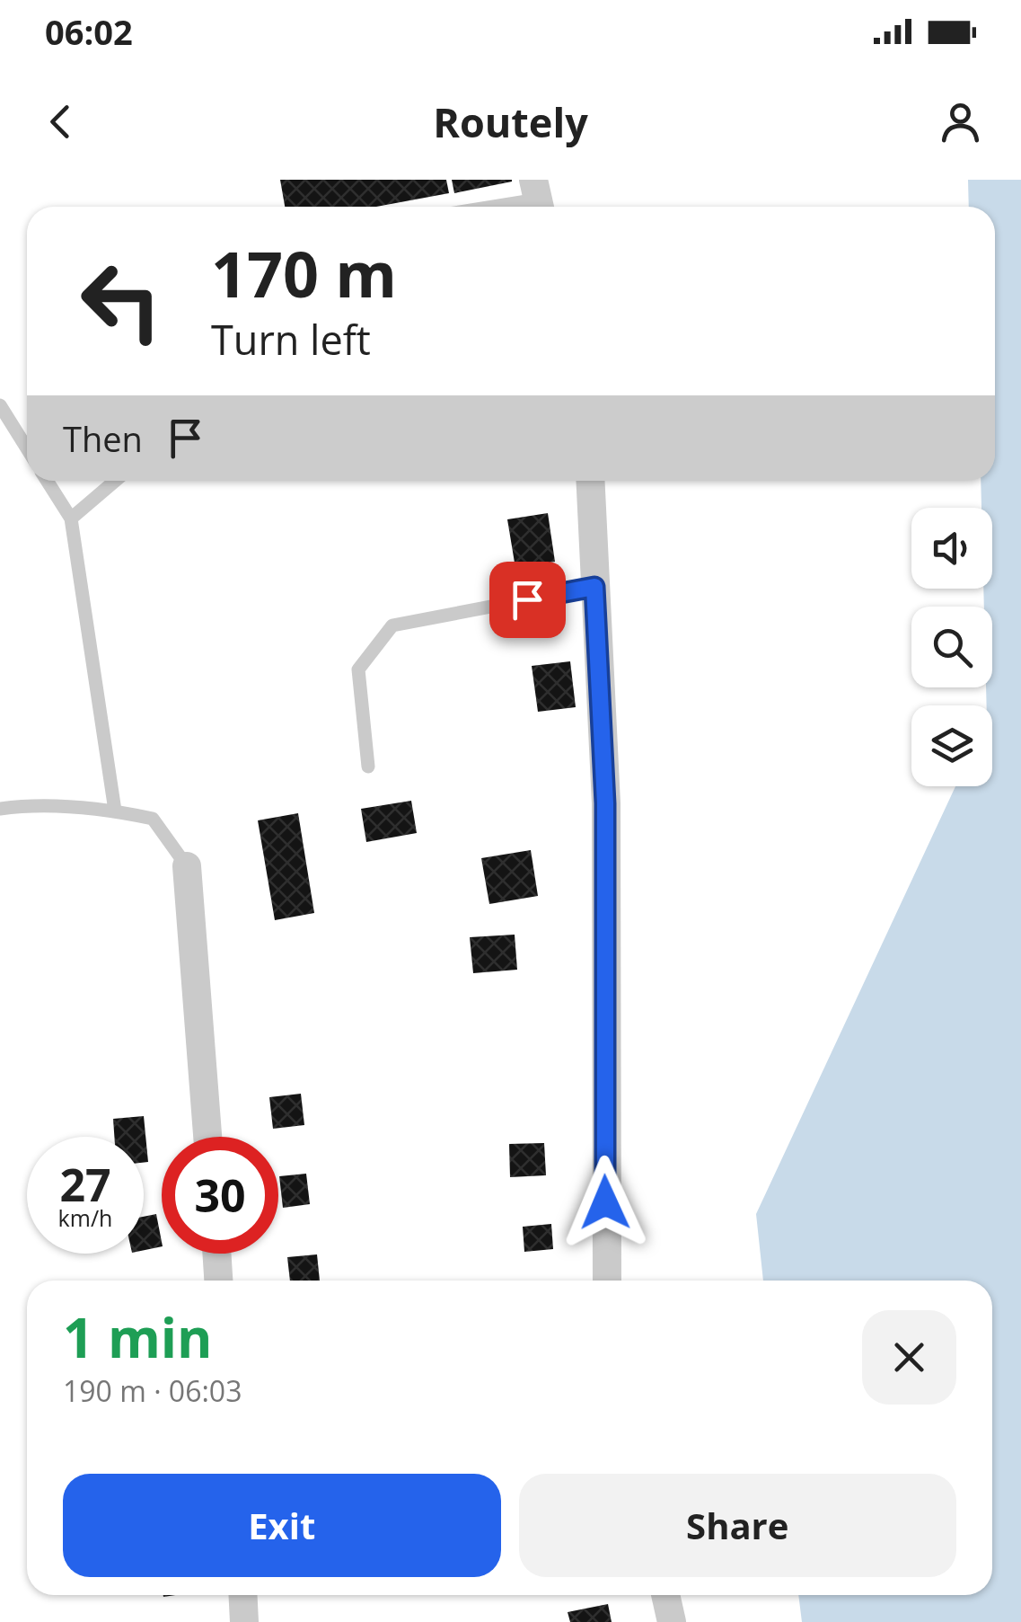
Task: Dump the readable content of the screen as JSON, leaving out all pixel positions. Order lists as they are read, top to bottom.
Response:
{
  "page": {
    "status": "06:02",
    "header": "Routely",
    "turn": ["170 m", "Turn left"],
    "then": "Then",
    "speed": "27 km/h",
    "limit": "30",
    "heading": ["1 min", "190 m · 06:03"],
    "buttons": ["Exit", "Share"]
  }
}
